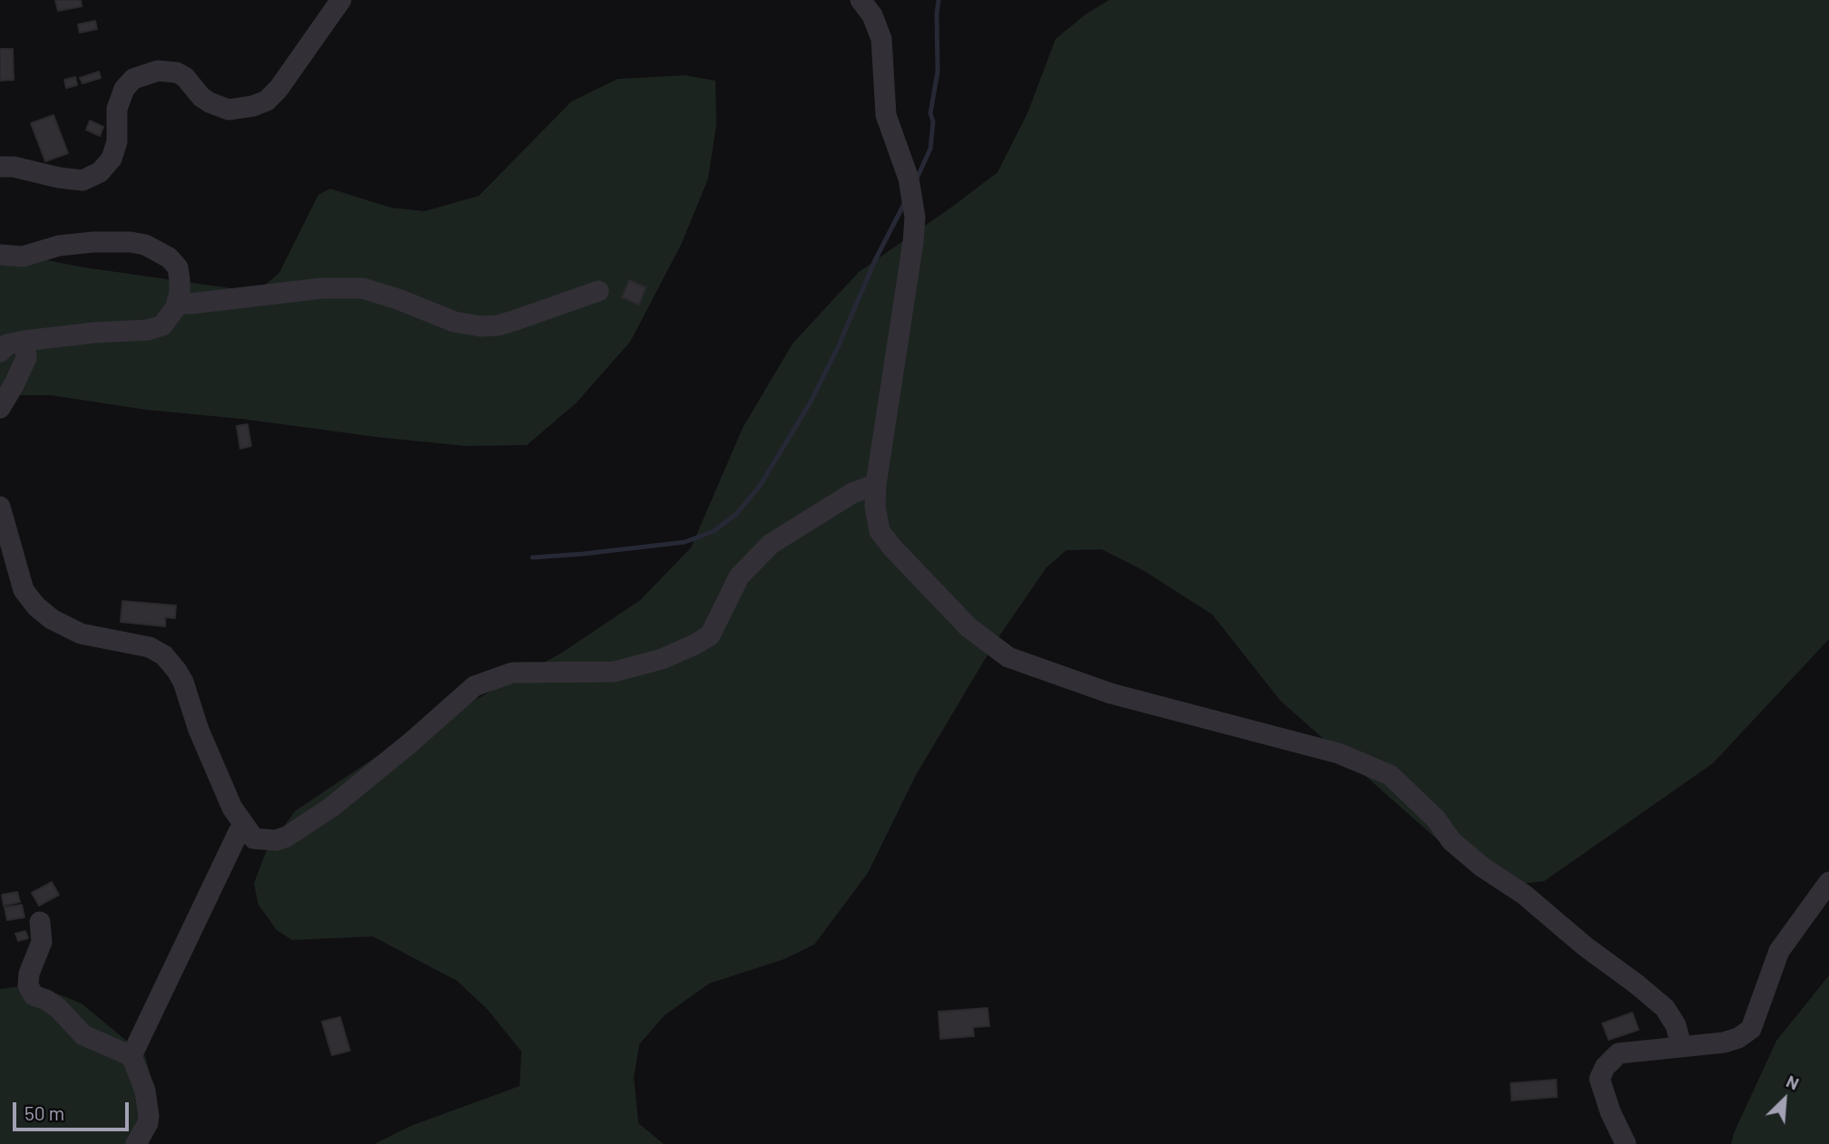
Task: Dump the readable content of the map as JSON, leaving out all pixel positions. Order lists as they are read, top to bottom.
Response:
{
  "scale_bar": "50 m",
  "north": "top right"
}
